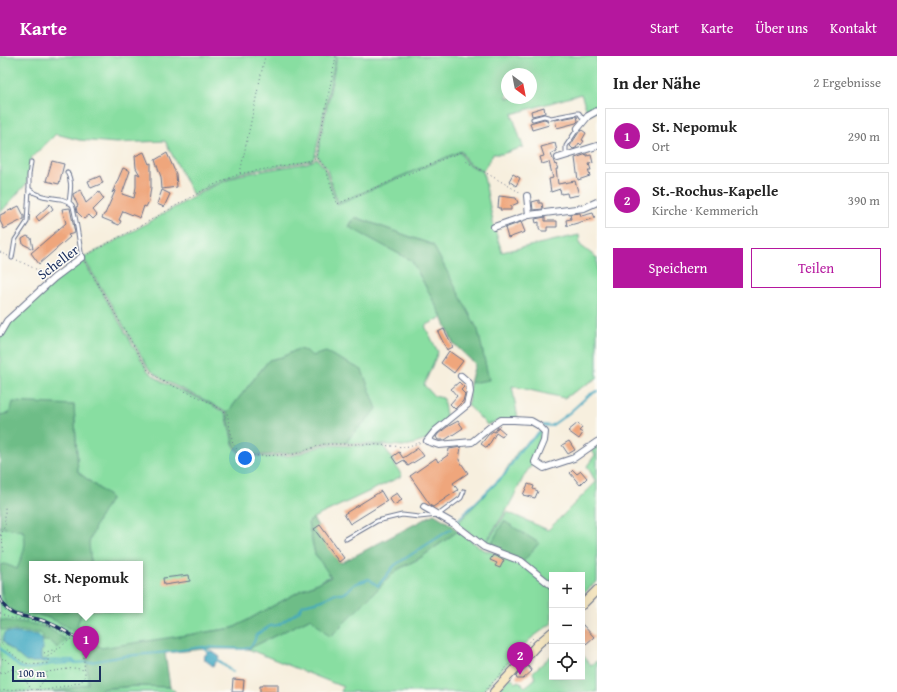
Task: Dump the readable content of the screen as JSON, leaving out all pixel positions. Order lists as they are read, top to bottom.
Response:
{
  "streets": {
    "street": ["Scheller"]
  },
  "scale_bar": "100 m",
  "north": "bottom right",
  "page": {
    "header": "Karte",
    "nav": [
      "Start",
      "Karte",
      "Über uns",
      "Kontakt"
    ],
    "heading": ["In der Nähe", "2 Ergebnisse"],
    "list": [
      {
        "mark": "1",
        "name": "St. Nepomuk",
        "note": "Ort",
        "value": "290 m"
      },
      {
        "mark": "2",
        "name": "St.-Rochus-Kapelle",
        "note": "Kirche · Kemmerich",
        "value": "390 m"
      }
    ],
    "buttons": ["Speichern", "Teilen"],
    "popup": ["St. Nepomuk", "Ort"],
    "map_buttons": ["+", "−"],
    "pins": ["1", "2"],
    "scale": "100 m"
  }
}
